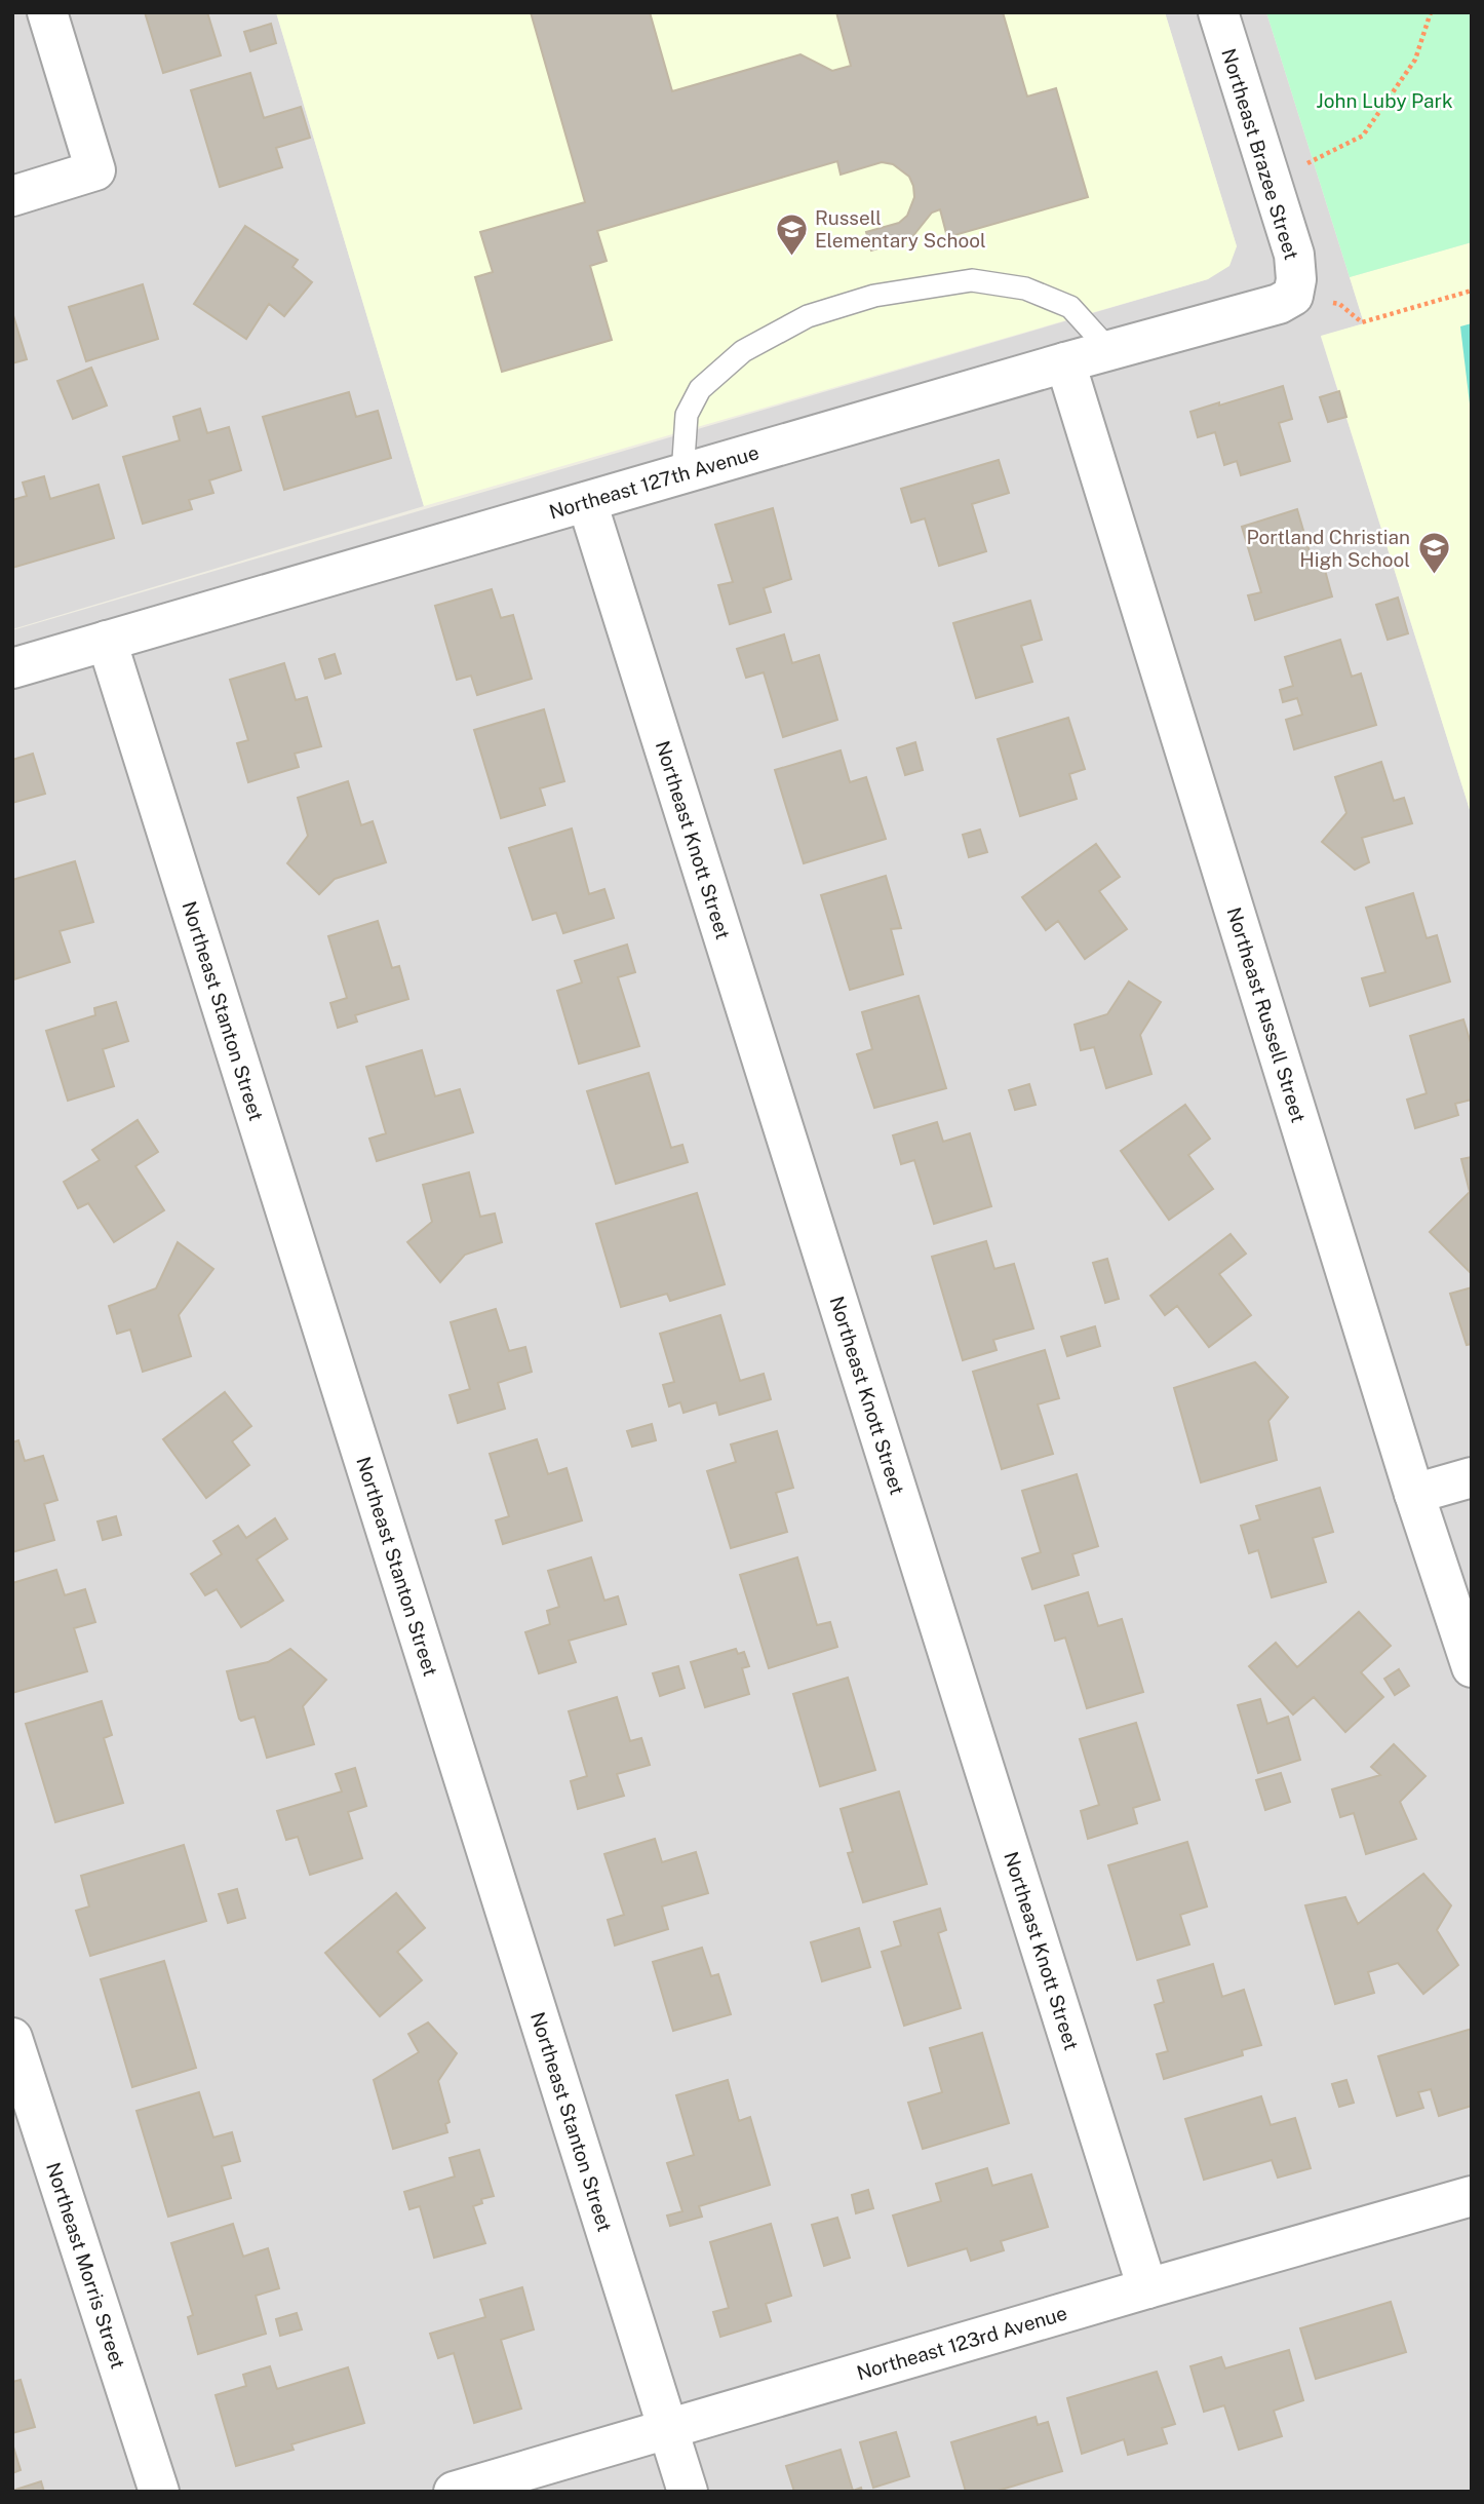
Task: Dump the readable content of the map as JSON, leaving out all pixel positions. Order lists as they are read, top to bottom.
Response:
{
  "streets": {
    "street": [
      "Northeast Brazee Street",
      "Northeast 127th Avenue",
      "Northeast Knott Street",
      "Northeast Stanton Street",
      "Northeast Russell Street",
      "Northeast Morris Street",
      "Northeast 123rd Avenue"
    ]
  },
  "crossings": [
    ["Northeast Brazee Street", "Northeast 127th Avenue"],
    ["Northeast 127th Avenue", "Northeast Knott Street"],
    ["Northeast 127th Avenue", "Northeast Stanton Street"],
    ["Northeast 127th Avenue", "Northeast Russell Street"],
    ["Northeast Knott Street", "Northeast 123rd Avenue"],
    ["Northeast Stanton Street", "Northeast 123rd Avenue"]
  ],
  "parks": ["John Luby Park"],
  "places": {
    "school or university": ["Russell Elementary School", "Portland Christian High School"]
  }
}
